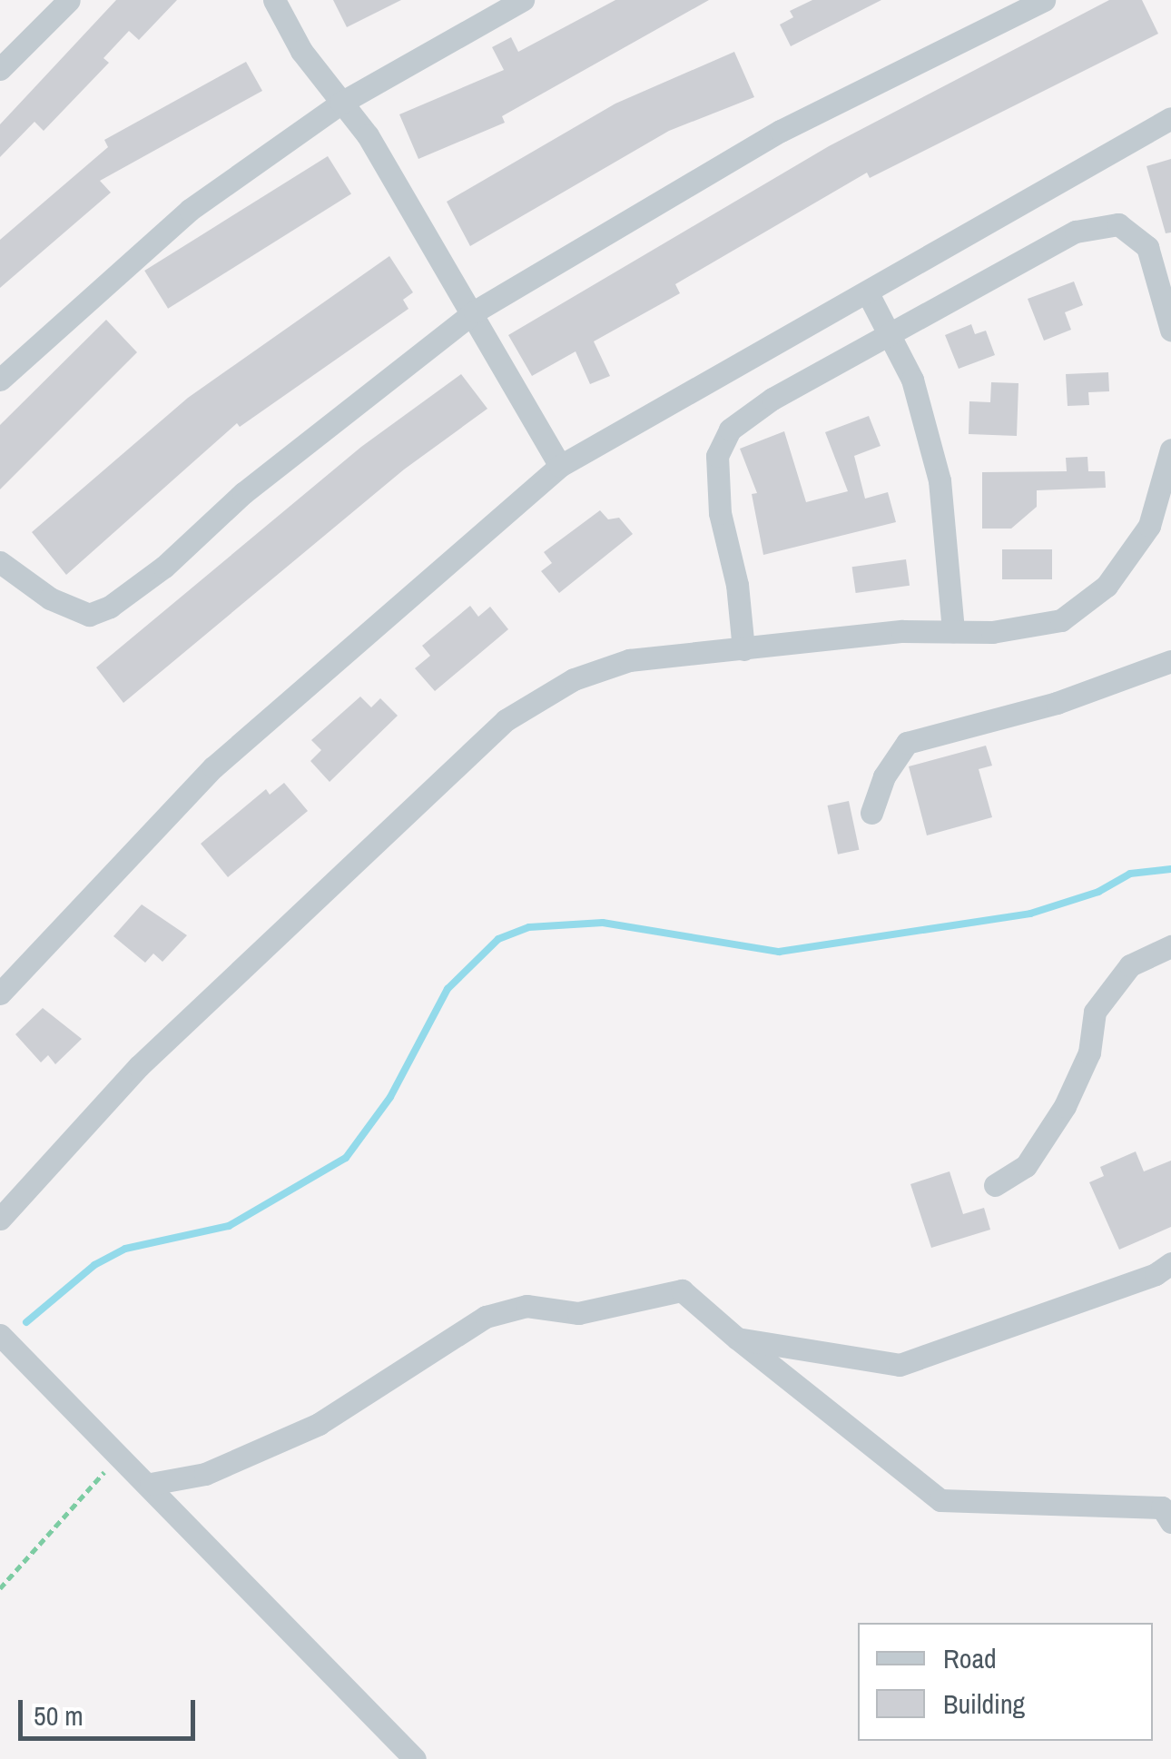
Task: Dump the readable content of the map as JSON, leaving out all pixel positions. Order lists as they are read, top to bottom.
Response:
{
  "legend": ["Road", "Building"],
  "scale_bar": "50 m"
}
